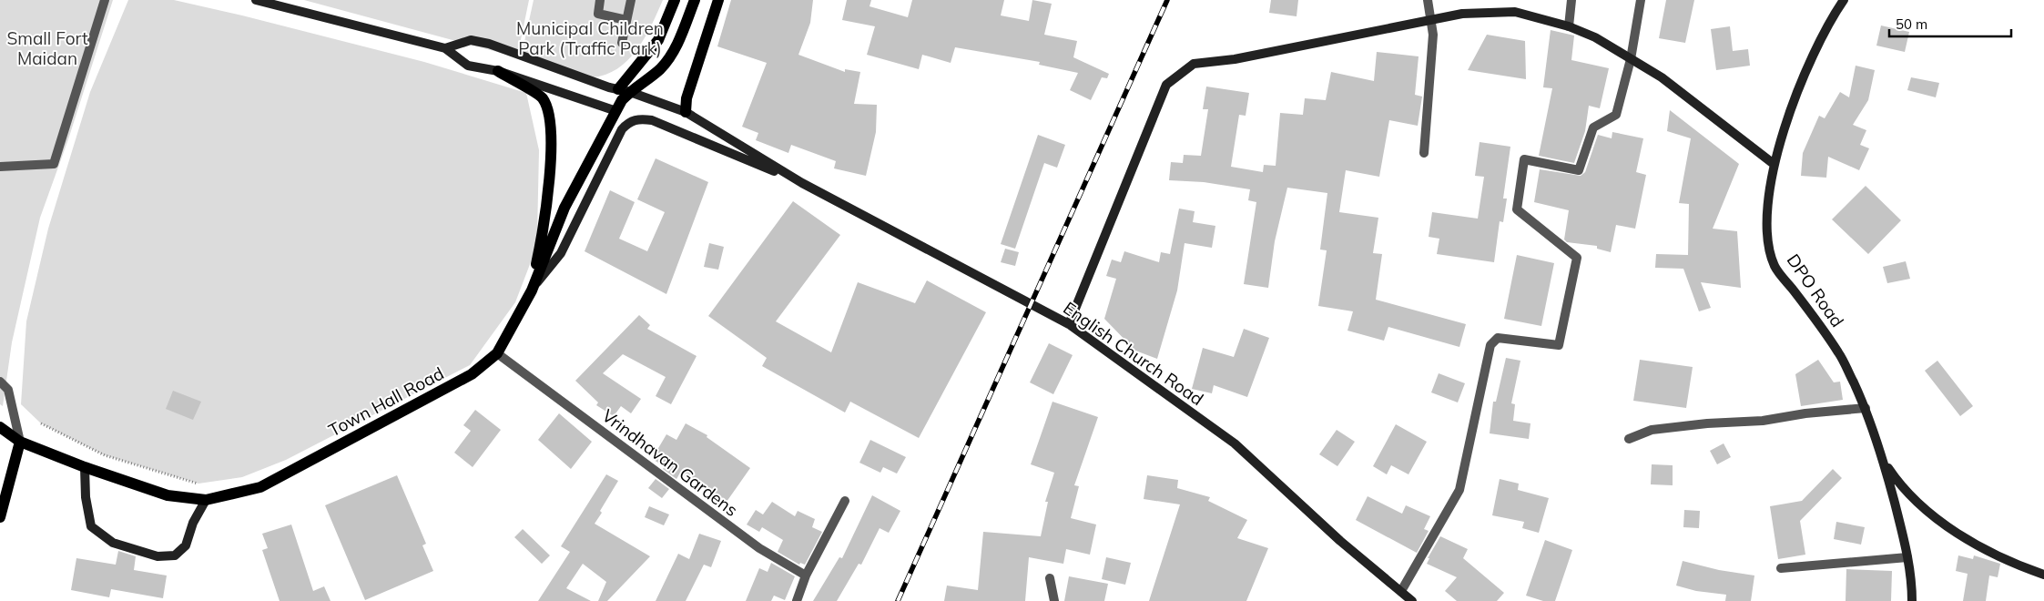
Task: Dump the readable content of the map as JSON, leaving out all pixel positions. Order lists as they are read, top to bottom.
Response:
{
  "streets": {
    "main road": ["Town Hall Road"],
    "street": ["DPO Road", "English Church Road", "Vrindhavan Gardens"]
  },
  "crossings": [
    ["English Church Road", "Town Hall Road"],
    ["Town Hall Road", "Vrindhavan Gardens"]
  ],
  "parks": ["Municipal Children Park (Traffic Park)", "Small Fort Maidan"],
  "scale_bar": "50 m"
}
